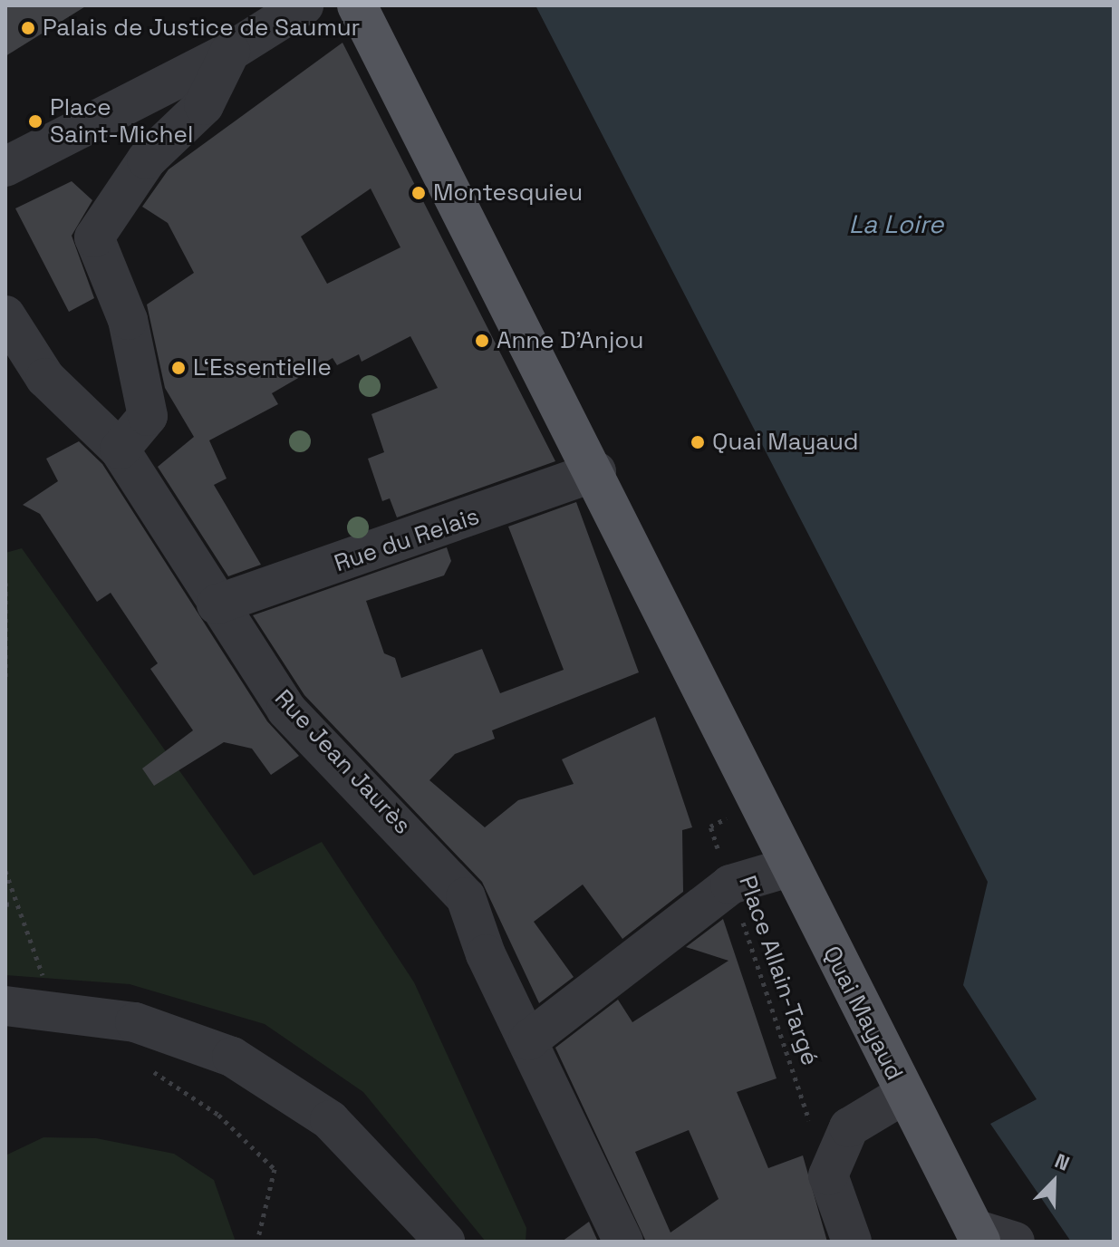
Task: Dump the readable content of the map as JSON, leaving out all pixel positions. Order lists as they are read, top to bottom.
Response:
{
  "streets": {
    "main road": ["Quai Mayaud"],
    "street": ["Rue du Relais", "Rue Jean Jaurès"],
    "path": ["Place Allain-Targé"]
  },
  "crossings": [
    ["Rue du Relais", "Rue Jean Jaurès"],
    ["Rue du Relais", "Quai Mayaud"],
    ["Place Allain-Targé", "Quai Mayaud"]
  ],
  "water": ["La Loire"],
  "places": [
    "Palais de Justice de Saumur",
    "Place Saint-Michel",
    "Montesquieu",
    "Anne D'Anjou",
    "L‘Essentielle",
    "Quai Mayaud"
  ],
  "north": "top right"
}
